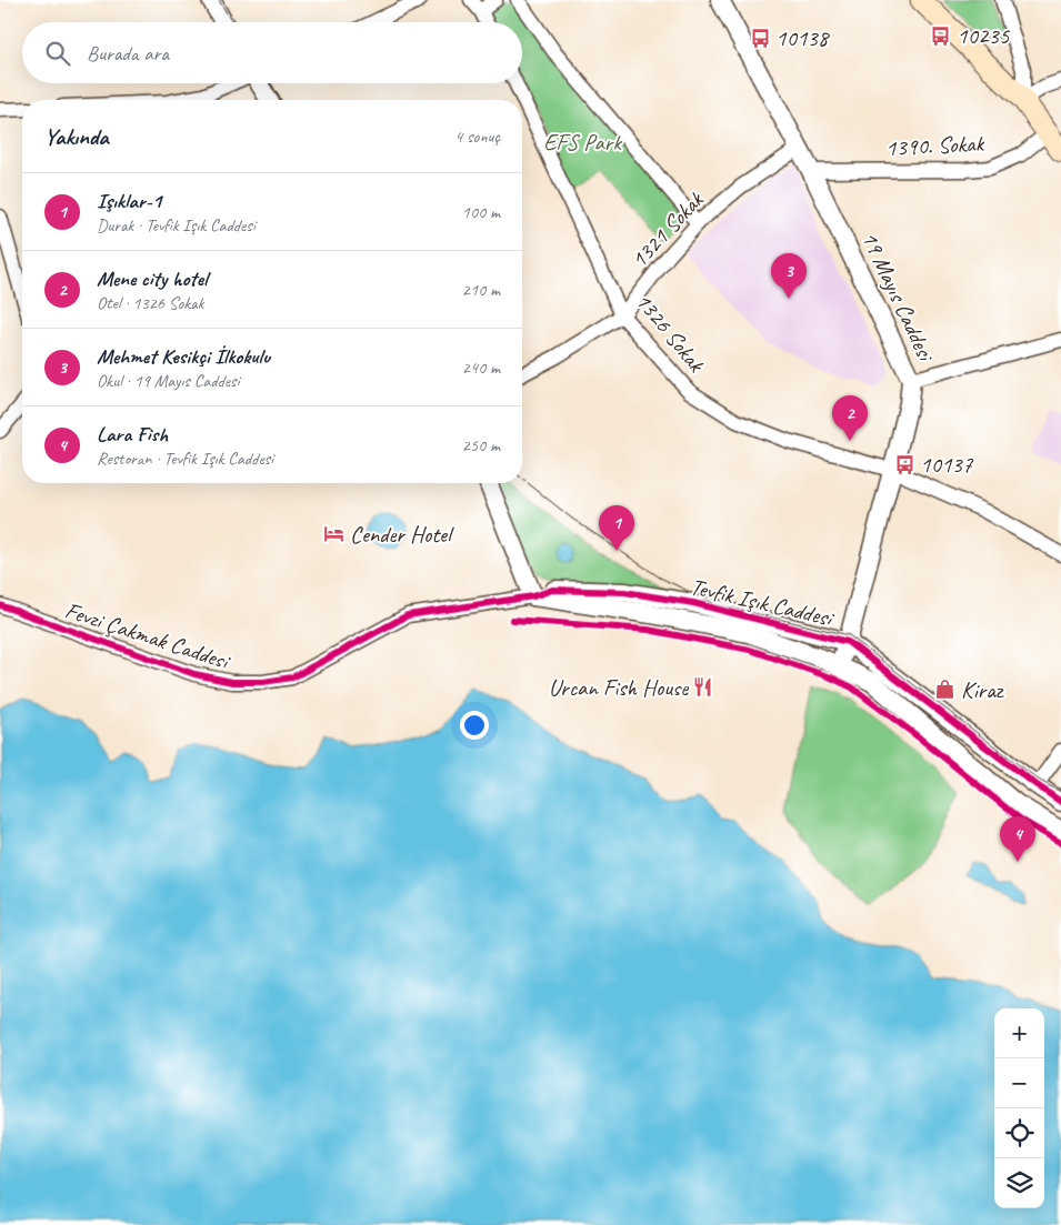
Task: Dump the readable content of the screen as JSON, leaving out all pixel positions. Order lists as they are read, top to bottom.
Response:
{
  "streets": {
    "street": [
      "1390. Sokak",
      "1321 Sokak",
      "19 Mayıs Caddesi",
      "1326 Sokak",
      "Tevfik Işık Caddesi",
      "Fevzi Çakmak Caddesi"
    ]
  },
  "crossings": [
    ["1390. Sokak", "19 Mayıs Caddesi"],
    ["1321 Sokak", "19 Mayıs Caddesi"],
    ["1321 Sokak", "1326 Sokak"],
    ["19 Mayıs Caddesi", "1326 Sokak"],
    ["19 Mayıs Caddesi", "Tevfik Işık Caddesi"],
    ["Tevfik Işık Caddesi", "Fevzi Çakmak Caddesi"]
  ],
  "parks": ["EFS Park"],
  "places": {
    "bus stop": ["10235", "10138", "10137"],
    "hotel": ["Cender Hotel"],
    "restaurant": ["Urcan Fish House"],
    "shop": ["Kiraz"]
  },
  "page": {
    "search": "Burada ara",
    "heading": ["Yakında", "4 sonuç"],
    "list": [
      {
        "mark": "1",
        "name": "Işıklar-1",
        "note": "Durak · Tevfik Işık Caddesi",
        "value": "100 m"
      },
      {
        "mark": "2",
        "name": "Mene city hotel",
        "note": "Otel · 1326 Sokak",
        "value": "210 m"
      },
      {
        "mark": "3",
        "name": "Mehmet Kesikçi İlkokulu",
        "note": "Okul · 19 Mayıs Caddesi",
        "value": "240 m"
      },
      {
        "mark": "4",
        "name": "Lara Fish",
        "note": "Restoran · Tevfik Işık Caddesi",
        "value": "250 m"
      }
    ],
    "pins": [
      "3",
      "2",
      "1",
      "4"
    ],
    "map_buttons": ["+", "−"]
  }
}
